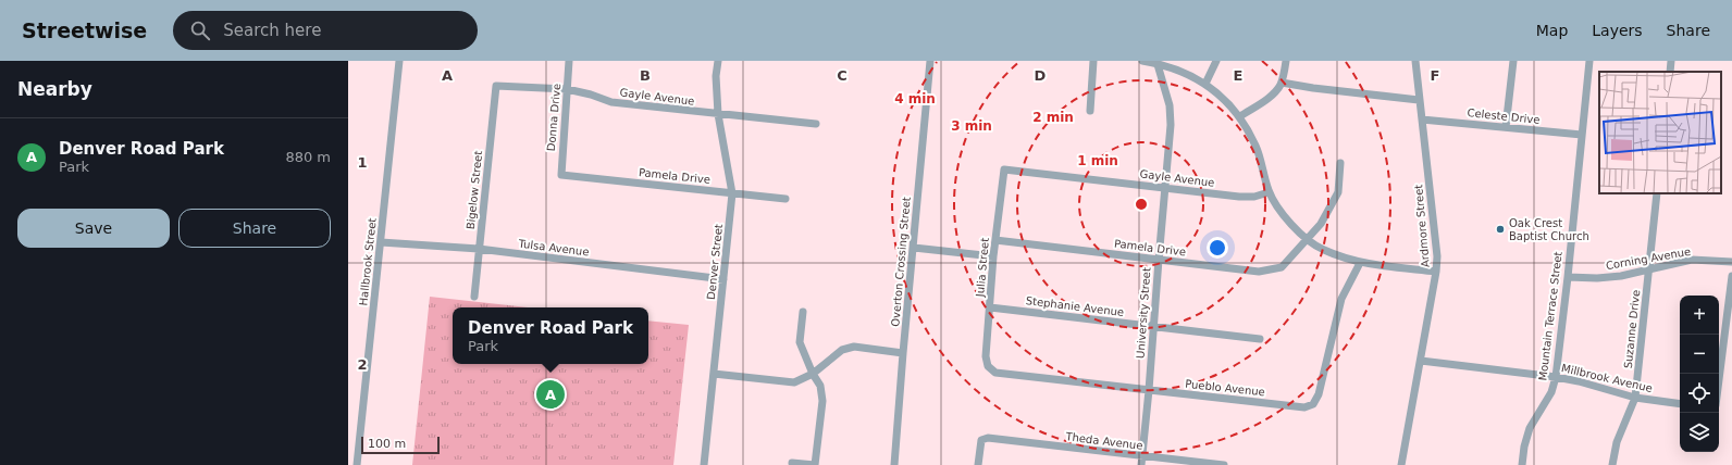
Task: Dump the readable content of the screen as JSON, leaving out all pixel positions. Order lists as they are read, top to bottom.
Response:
{
  "streets": {
    "street": [
      "Gayle Avenue",
      "Celeste Drive",
      "Donna Drive",
      "Pamela Drive",
      "Bigelow Street",
      "Ardmore Street",
      "Tulsa Avenue",
      "Corning Avenue",
      "Hallbrook Street",
      "Denver Street",
      "Overton Crossing Street",
      "Julia Street",
      "Stephanie Avenue",
      "University Street",
      "Mountain Terrace Street",
      "Suzanne Drive",
      "Millbrook Avenue",
      "Pueblo Avenue",
      "Theda Avenue"
    ]
  },
  "crossings": [
    ["Gayle Avenue", "Donna Drive"],
    ["Gayle Avenue", "Bigelow Street"],
    ["Gayle Avenue", "Denver Street"],
    ["Gayle Avenue", "Julia Street"],
    ["Gayle Avenue", "University Street"],
    ["Celeste Drive", "Ardmore Street"],
    ["Celeste Drive", "Mountain Terrace Street"],
    ["Donna Drive", "Pamela Drive"],
    ["Pamela Drive", "Denver Street"],
    ["Pamela Drive", "Julia Street"],
    ["Pamela Drive", "University Street"],
    ["Bigelow Street", "Tulsa Avenue"],
    ["Ardmore Street", "Millbrook Avenue"],
    ["Tulsa Avenue", "Hallbrook Street"],
    ["Tulsa Avenue", "Denver Street"],
    ["Corning Avenue", "Mountain Terrace Street"],
    ["Corning Avenue", "Suzanne Drive"],
    ["Julia Street", "Stephanie Avenue"],
    ["Julia Street", "Pueblo Avenue"],
    ["Stephanie Avenue", "University Street"],
    ["University Street", "Pueblo Avenue"],
    ["University Street", "Theda Avenue"],
    ["Mountain Terrace Street", "Millbrook Avenue"],
    ["Suzanne Drive", "Millbrook Avenue"]
  ],
  "places": ["Oak Crest Baptist Church"],
  "scale_bar": "100 m",
  "page": {
    "header": "Streetwise",
    "search": "Search here",
    "nav": ["Map", "Layers", "Share"],
    "heading": "Nearby",
    "list": [
      {
        "mark": "A",
        "name": "Denver Road Park",
        "note": "Park",
        "value": "880 m"
      }
    ],
    "buttons": ["Save", "Share"],
    "map_buttons": ["+", "−"],
    "popup": ["Denver Road Park", "Park"],
    "pins": "A",
    "scale": "100 m"
  },
  "grid": {
    "columns": [
      "A",
      "B",
      "C",
      "D",
      "E",
      "F"
    ],
    "rows": ["1", "2"]
  },
  "rings": [
    "4 min",
    "2 min",
    "3 min",
    "1 min"
  ]
}
